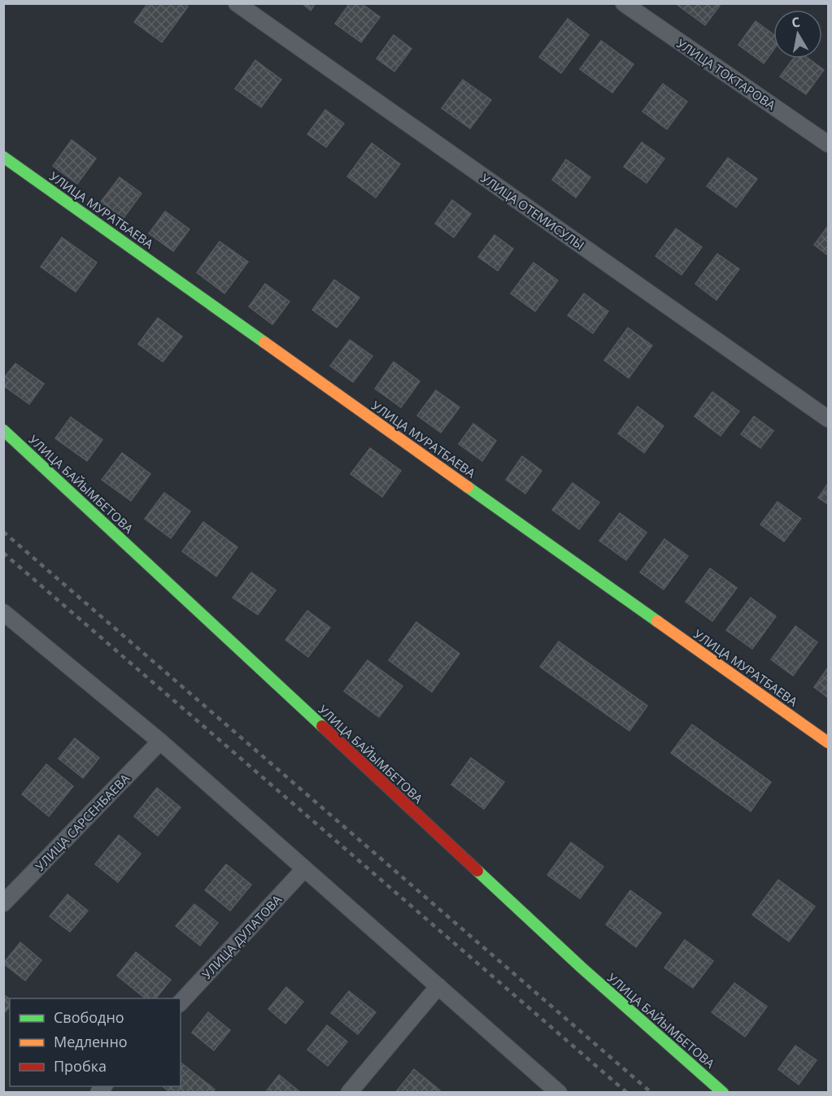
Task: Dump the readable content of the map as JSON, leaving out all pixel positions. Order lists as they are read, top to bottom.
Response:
{
  "streets": {
    "street": [
      "УЛИЦА ТОКТАРОВА",
      "УЛИЦА МУРАТБАЕВА",
      "УЛИЦА ОТЕМИСУЛЫ",
      "УЛИЦА БАЙЫМБЕТОВА",
      "УЛИЦА САРСЕНБАЕВА",
      "УЛИЦА ДУЛАТОВА"
    ]
  },
  "legend": ["Свободно", "Медленно", "Пробка"],
  "north": "top"
}
